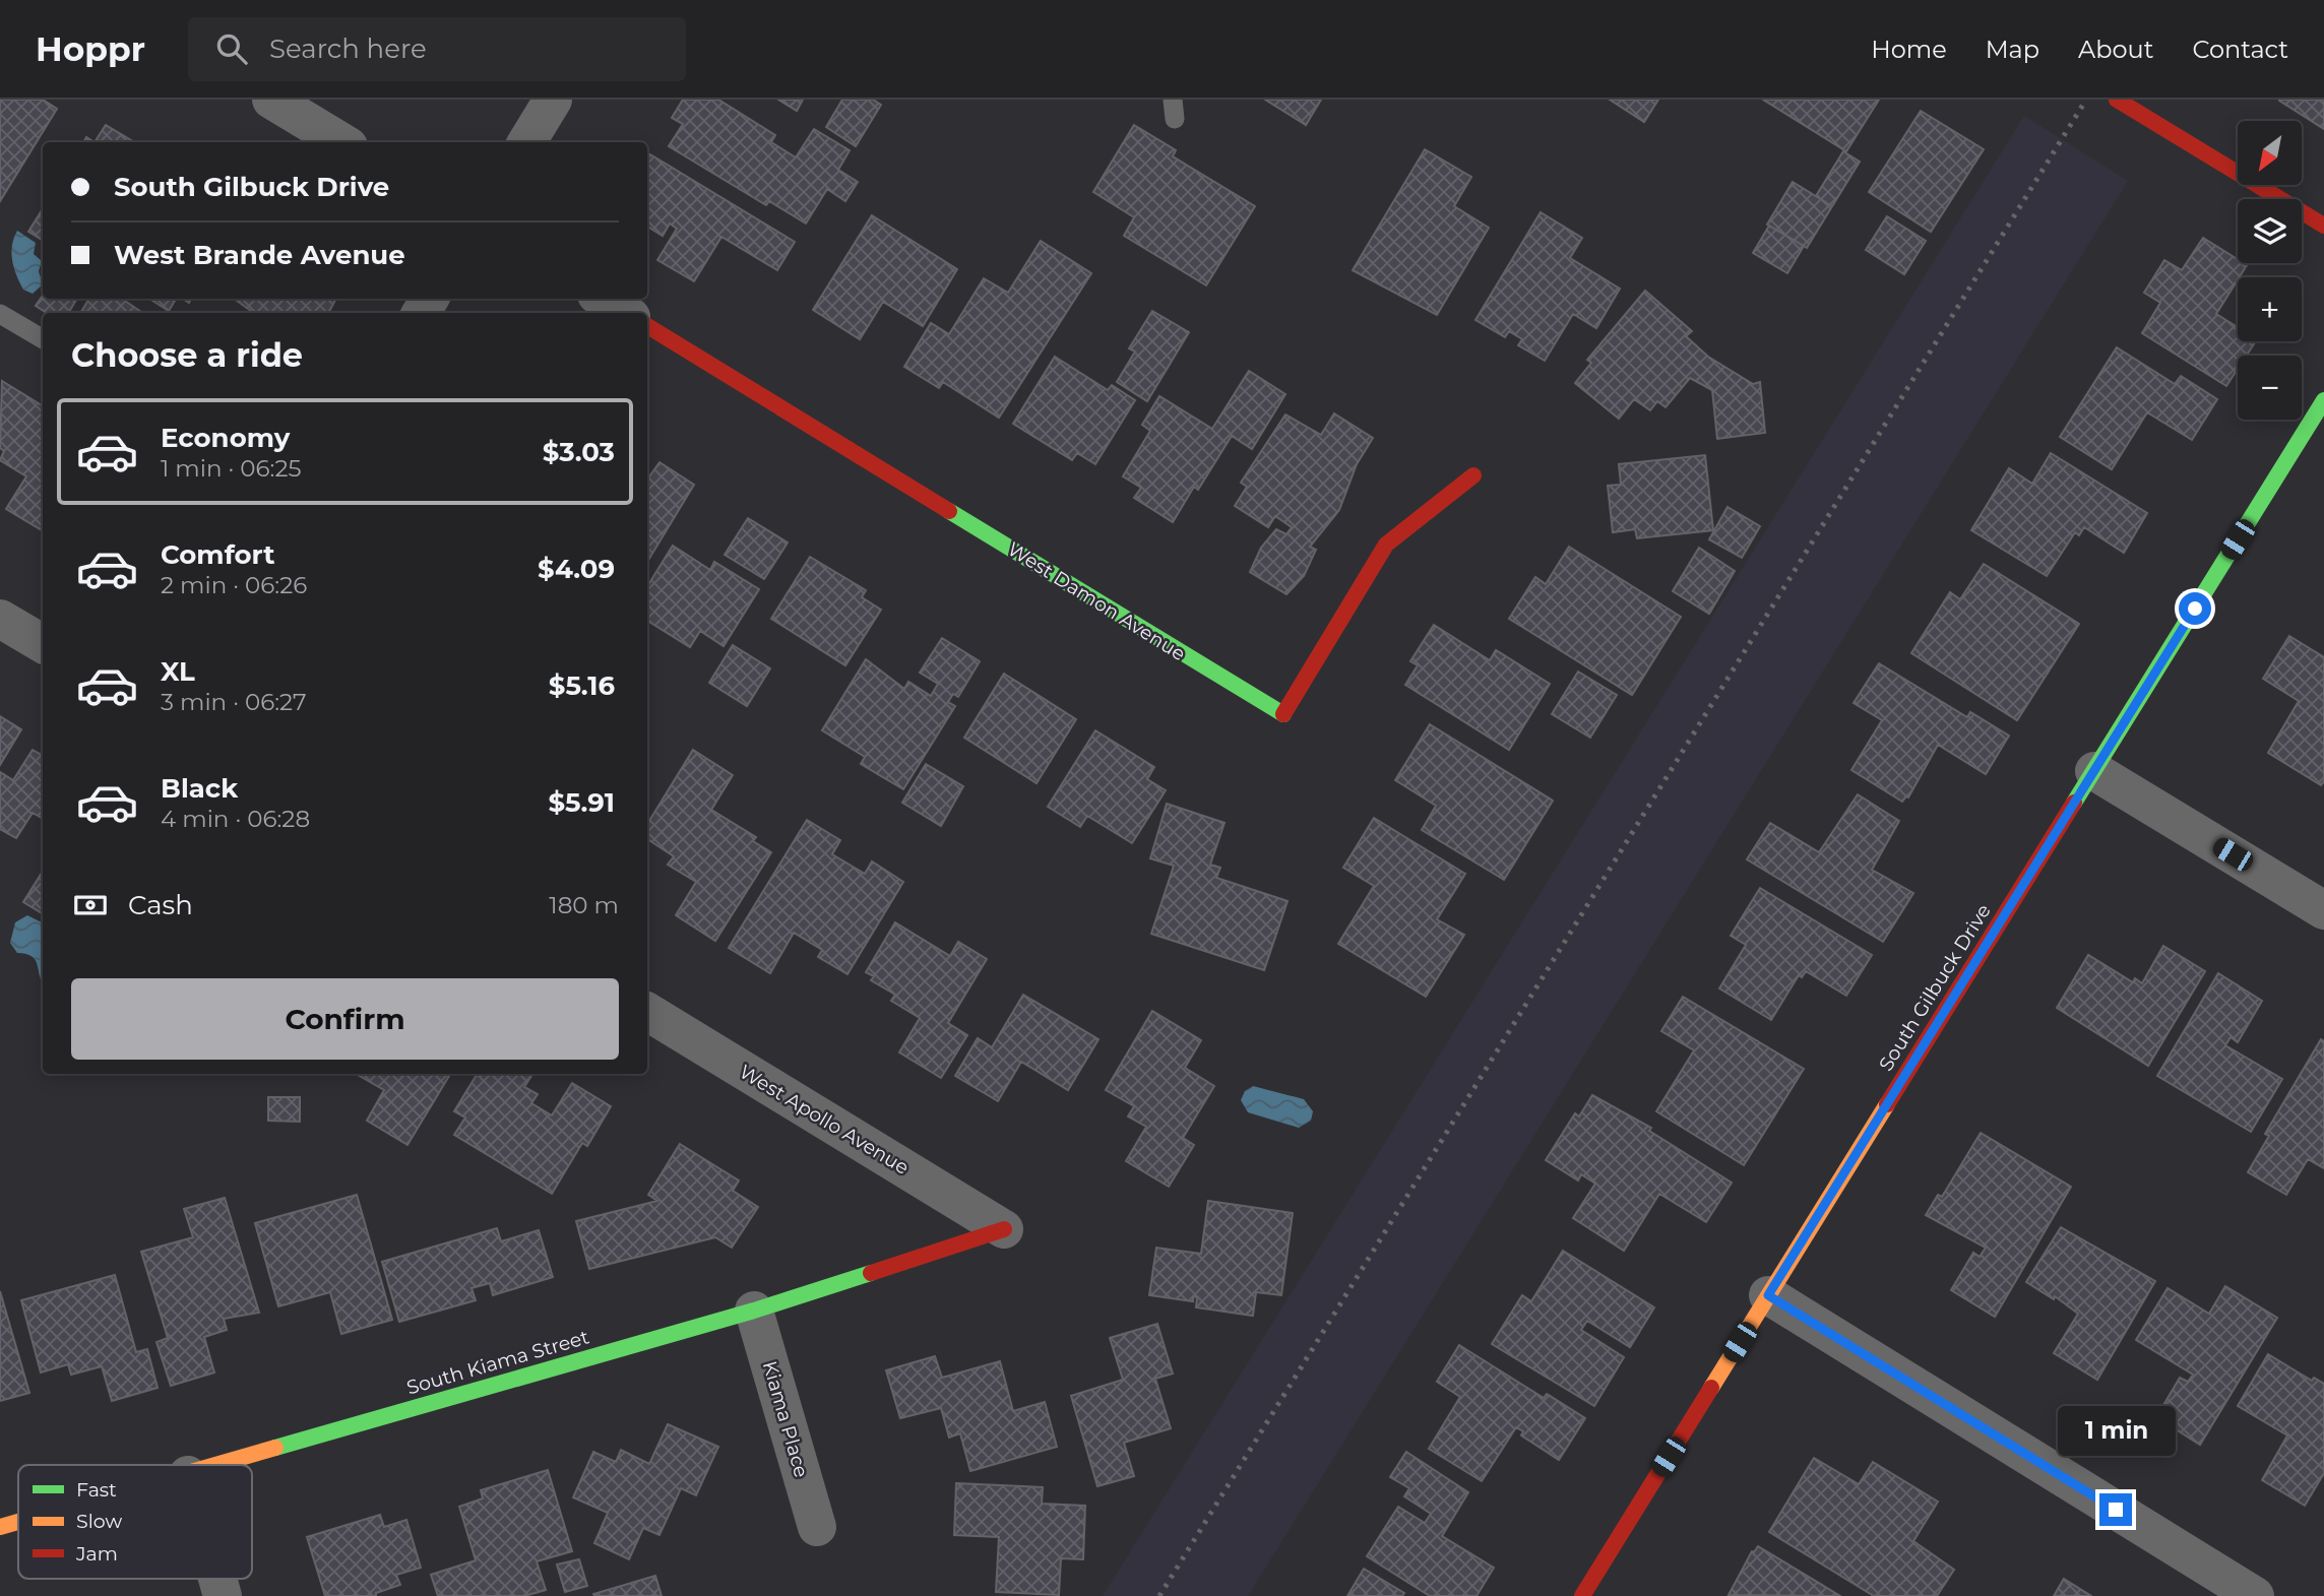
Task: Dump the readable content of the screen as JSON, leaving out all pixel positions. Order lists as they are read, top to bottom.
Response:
{
  "streets": {
    "street": [
      "West Damon Avenue",
      "South Gilbuck Drive",
      "West Apollo Avenue",
      "South Kiama Street",
      "Kiama Place"
    ]
  },
  "crossings": [
    ["West Apollo Avenue", "South Kiama Street"],
    ["South Kiama Street", "Kiama Place"]
  ],
  "legend": ["Fast", "Slow", "Jam"],
  "north": "bottom left",
  "page": {
    "header": "Hoppr",
    "search": "Search here",
    "nav": [
      "Home",
      "Map",
      "About",
      "Contact"
    ],
    "map_buttons": ["+", "−"],
    "banner": ["South Gilbuck Drive", "West Brande Avenue"],
    "heading": "Choose a ride",
    "list": [
      {
        "name": "Economy",
        "note": "1 min · 06:25",
        "value": "$3.03"
      },
      {
        "name": "Comfort",
        "note": "2 min · 06:26",
        "value": "$4.09"
      },
      {
        "name": "XL",
        "note": "3 min · 06:27",
        "value": "$5.16"
      },
      {
        "name": "Black",
        "note": "4 min · 06:28",
        "value": "$5.91"
      }
    ],
    "pay": ["Cash", "180 m"],
    "buttons": "Confirm",
    "bubble": "1 min"
  }
}
